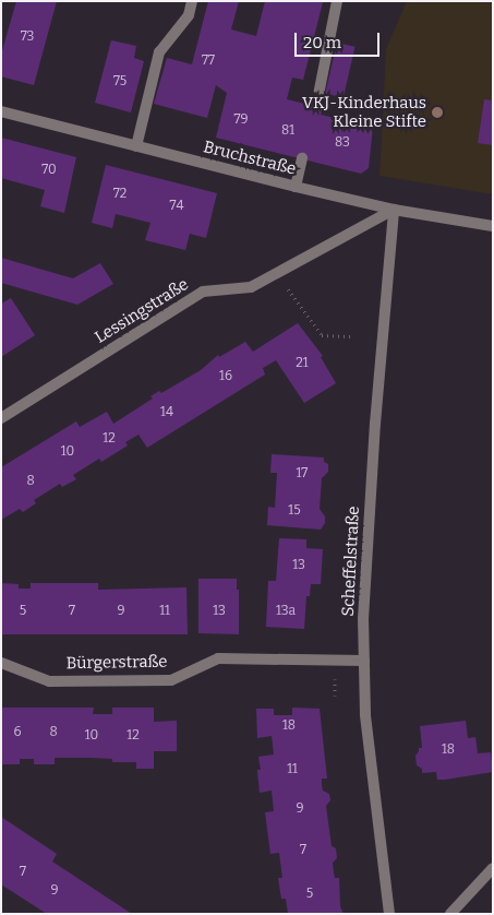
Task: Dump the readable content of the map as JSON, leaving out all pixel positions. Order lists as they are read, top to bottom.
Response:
{
  "streets": {
    "street": [
      "Bruchstraße",
      "Lessingstraße",
      "Scheffelstraße",
      "Bürgerstraße"
    ]
  },
  "crossings": [
    ["Bruchstraße", "Lessingstraße"],
    ["Bruchstraße", "Scheffelstraße"],
    ["Lessingstraße", "Scheffelstraße"],
    ["Scheffelstraße", "Bürgerstraße"]
  ],
  "places": ["VKJ-Kinderhaus Kleine Stifte"],
  "house_numbers": [
    "73",
    "77",
    "75",
    "79",
    "81",
    "83",
    "70",
    "72",
    "74",
    "21",
    "16",
    "14",
    "12",
    "10",
    "17",
    "8",
    "15",
    "13",
    "5",
    "7",
    "9",
    "11",
    "13",
    "13a",
    "18",
    "6",
    "8",
    "10",
    "12",
    "18",
    "11",
    "9",
    "7",
    "7",
    "9",
    "5"
  ],
  "scale_bar": "20 m"
}
